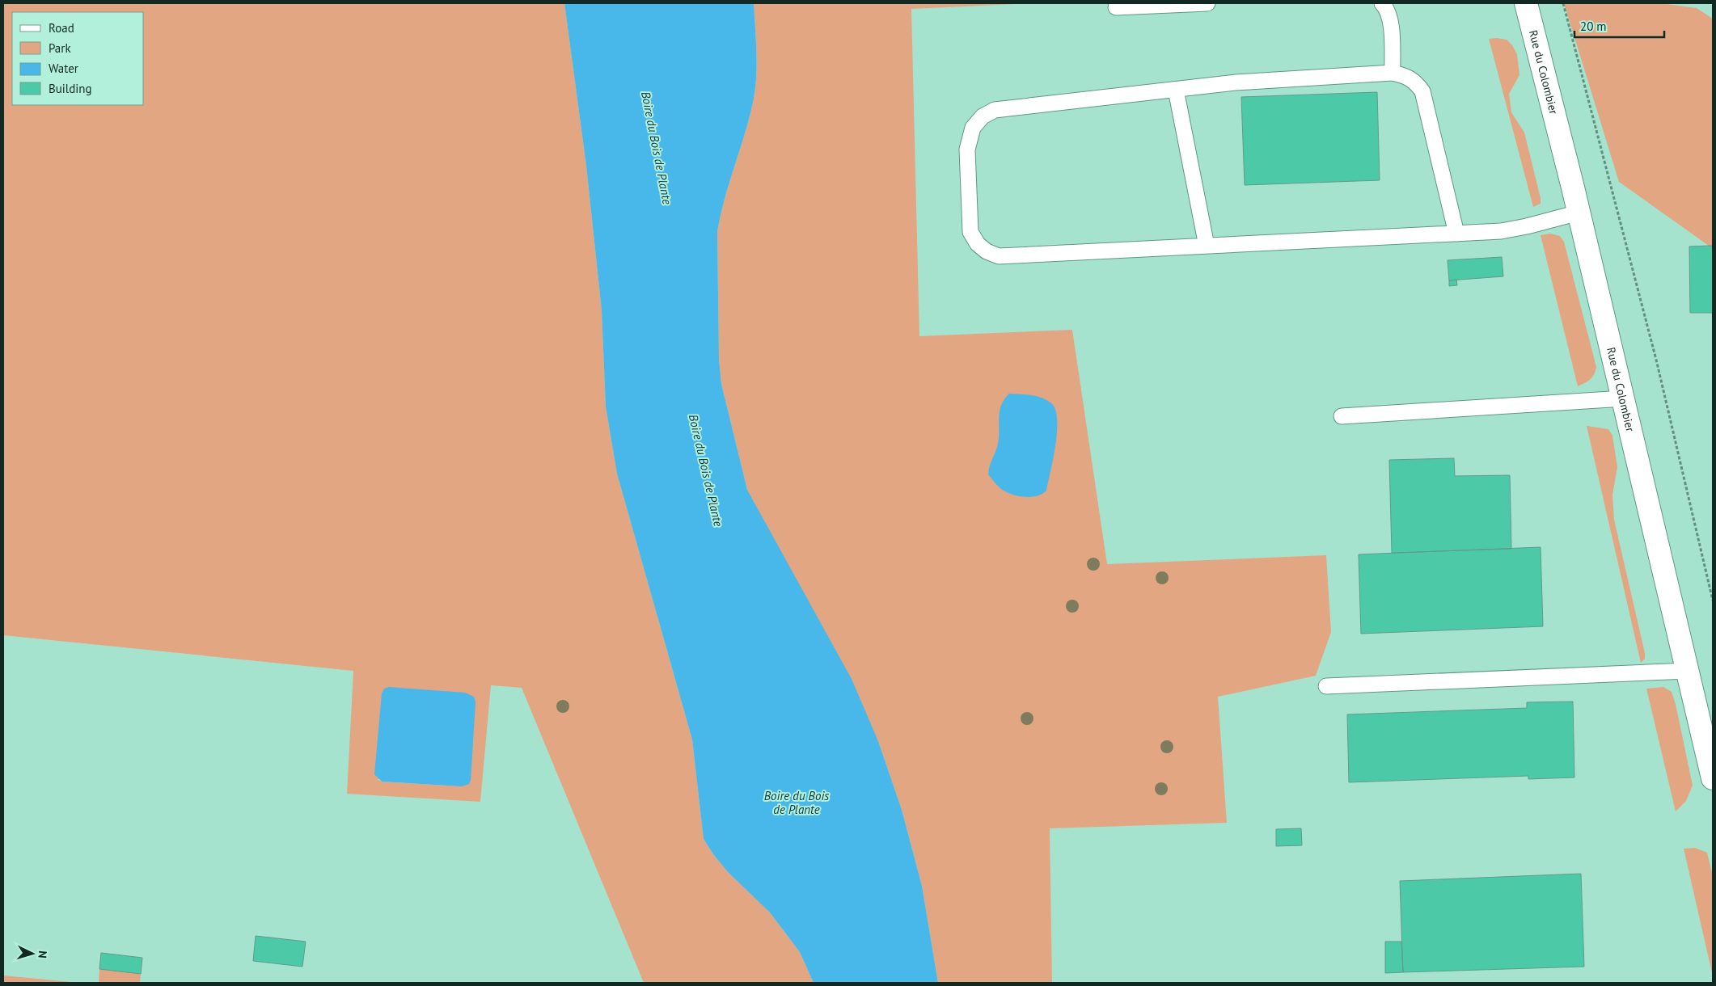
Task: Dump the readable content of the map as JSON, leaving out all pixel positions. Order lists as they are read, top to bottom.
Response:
{
  "streets": {
    "main road": ["Rue du Colombier"]
  },
  "water": ["Boire du Bois de Plante"],
  "legend": [
    "Road",
    "Park",
    "Water",
    "Building"
  ],
  "scale_bar": "20 m",
  "north": "right"
}
